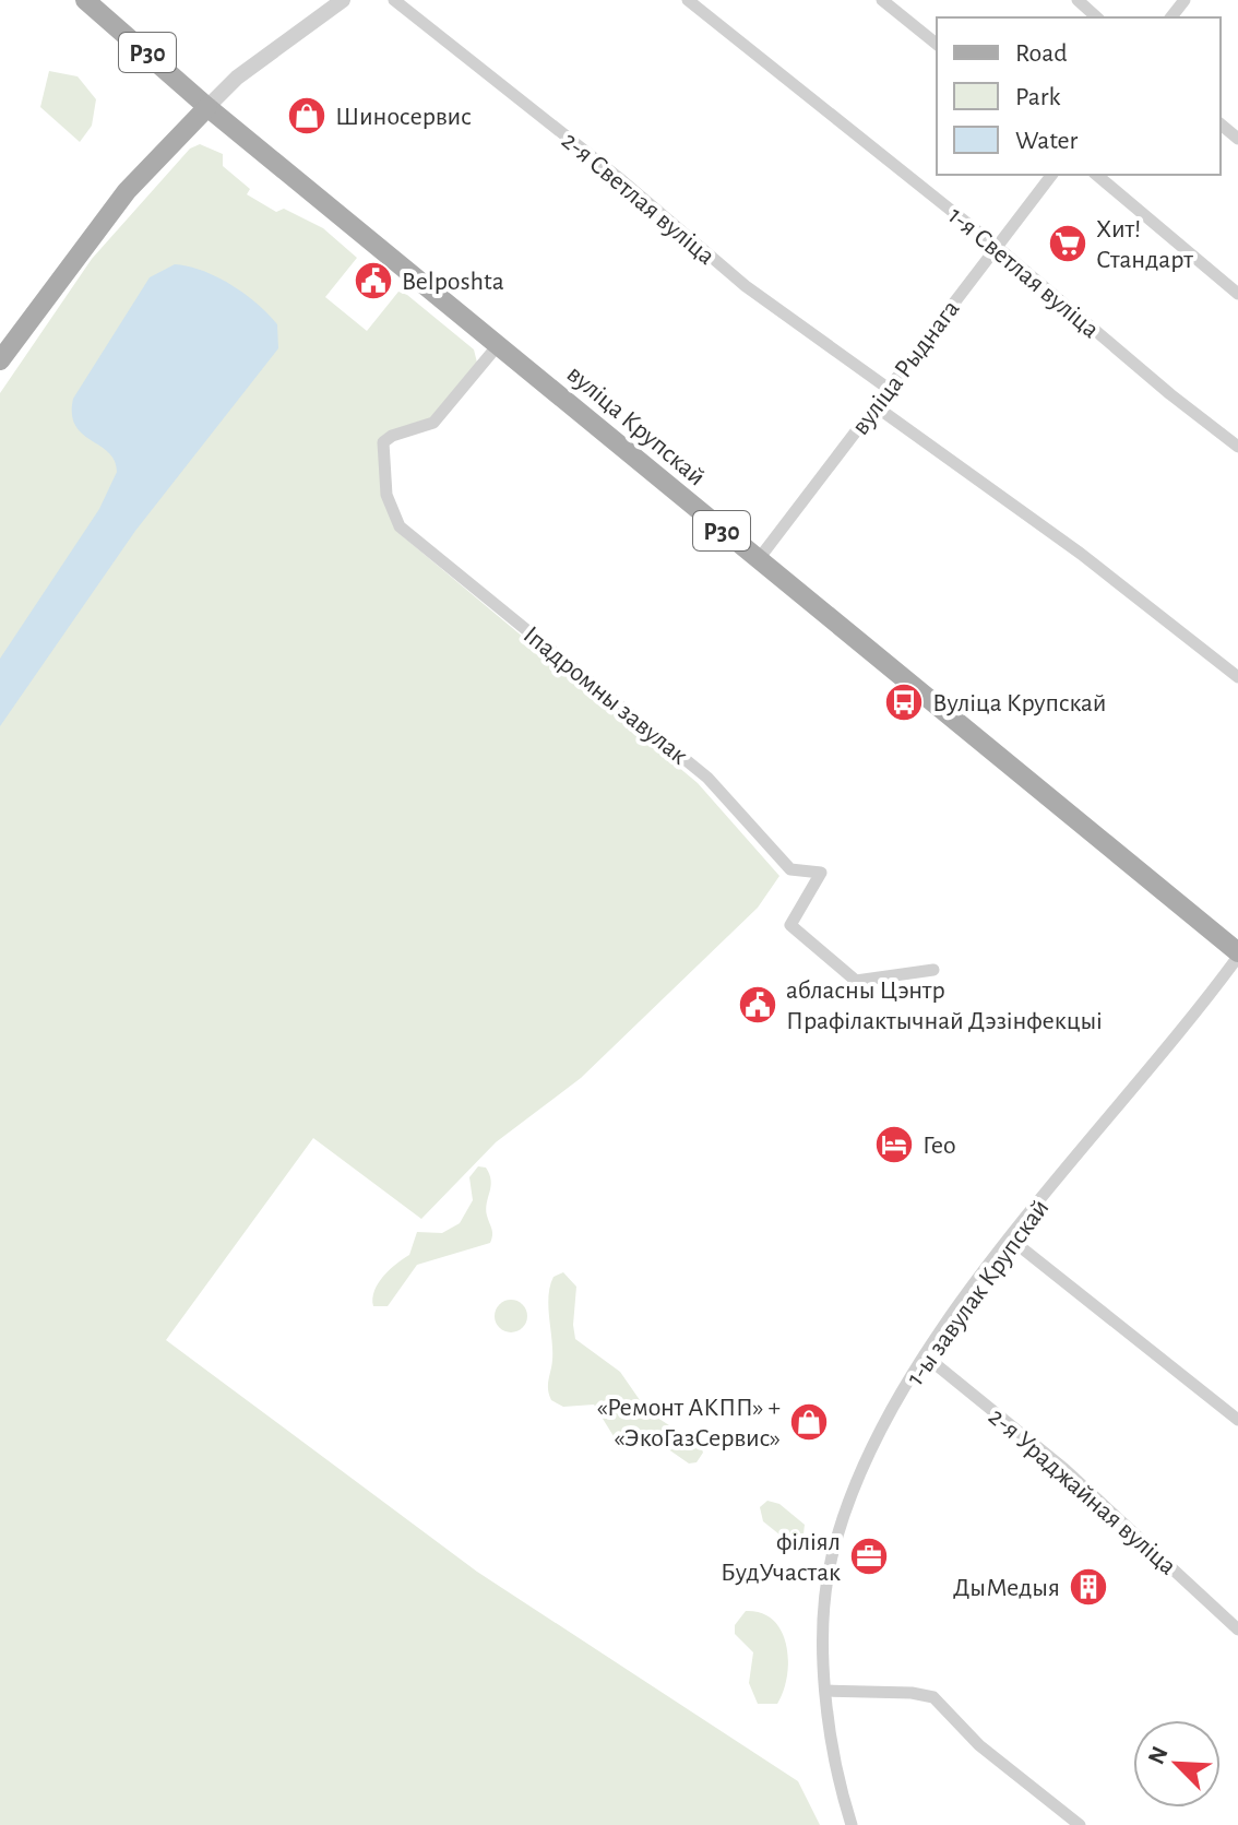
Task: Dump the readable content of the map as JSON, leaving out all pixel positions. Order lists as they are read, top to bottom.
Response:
{
  "streets": {
    "main road": ["Р30", "вуліца Крупскай"],
    "street": [
      "2-я Светлая вуліца",
      "1-я Светлая вуліца",
      "вуліца Рыднага",
      "Іпадромны завулак",
      "1-ы завулак Крупскай",
      "2-я Ураджайная вуліца"
    ]
  },
  "crossings": [
    ["2-я Светлая вуліца", "вуліца Рыднага"],
    ["1-я Светлая вуліца", "вуліца Рыднага"],
    ["вуліца Рыднага", "вуліца Крупскай"],
    ["вуліца Крупскай", "Іпадромны завулак"],
    ["вуліца Крупскай", "1-ы завулак Крупскай"],
    ["1-ы завулак Крупскай", "2-я Ураджайная вуліца"]
  ],
  "places": {
    "shop": ["Шиносервис", "«Ремонт АКПП» + «ЭкоГазСервис»"],
    "supermarket": ["Хит! Стандарт"],
    "public building": ["Belposhta", "абласны Цэнтр Прафілактычнай Дэзінфекцыі"],
    "bus stop": ["Вуліца Крупскай"],
    "hotel": ["Гео"],
    "office": ["філіял БудУчастак"],
    "building": ["ДыМедыя"]
  },
  "legend": ["Road", "Park", "Water"],
  "north": "top left"
}
